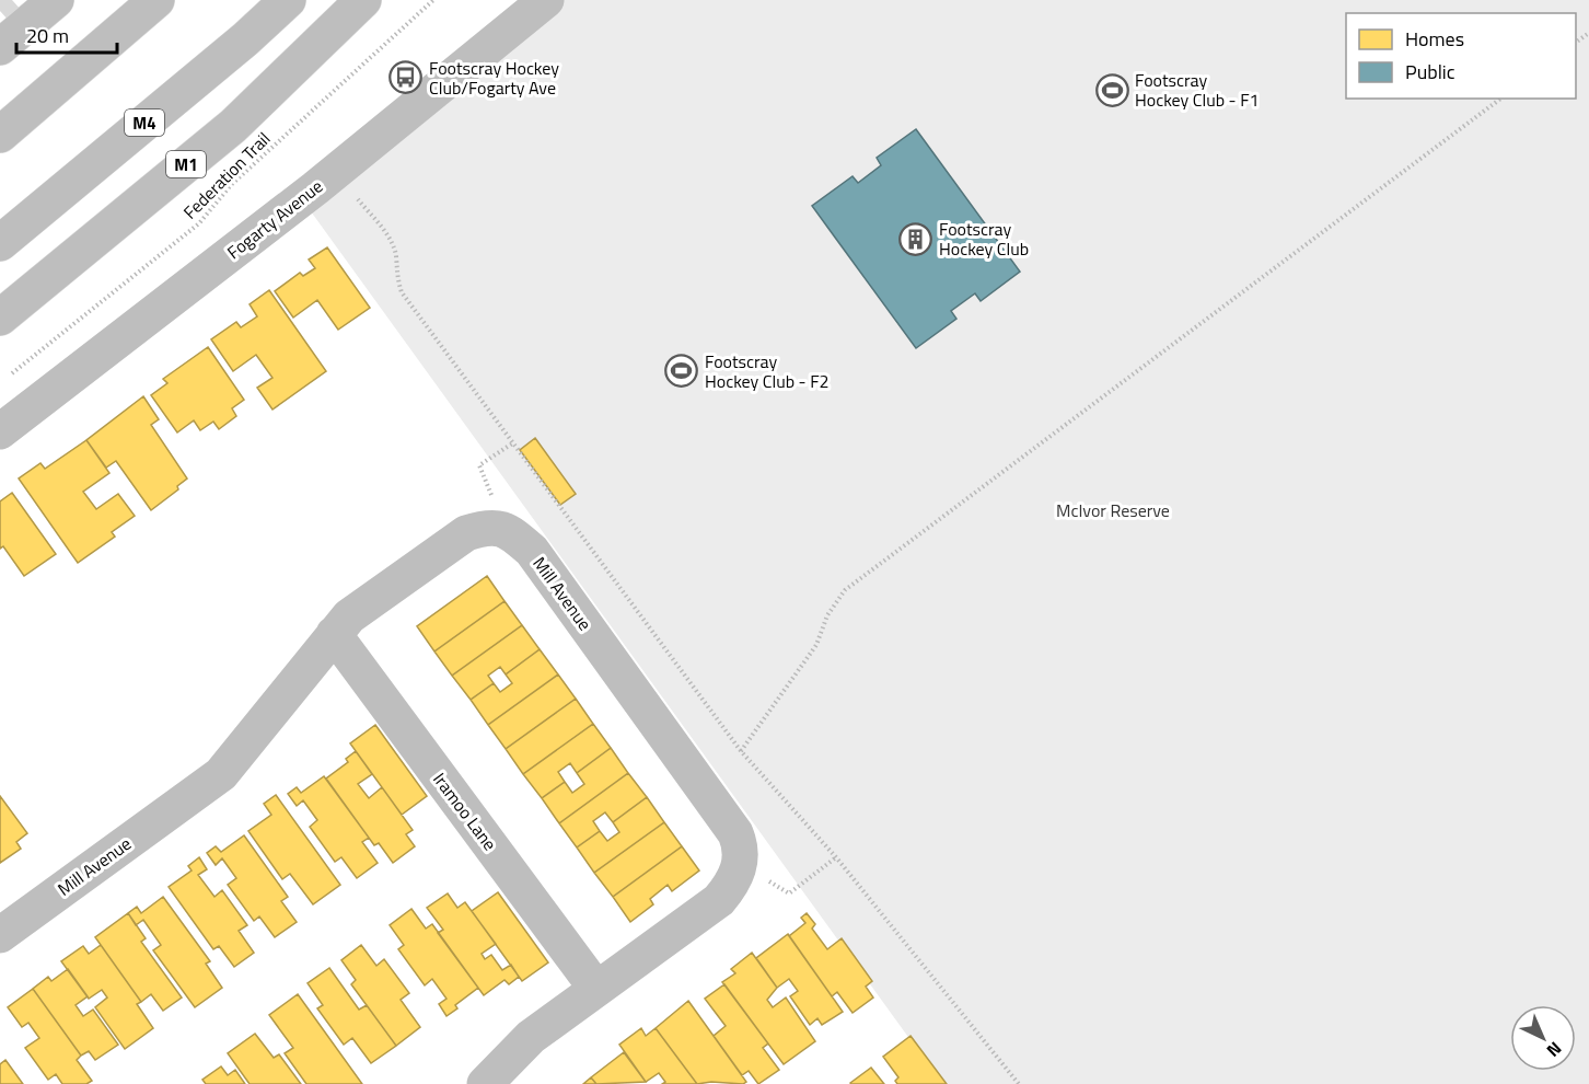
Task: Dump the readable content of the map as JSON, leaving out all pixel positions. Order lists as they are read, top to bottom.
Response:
{
  "streets": {
    "main road": [
      "M4",
      "M1",
      "Fogarty Avenue",
      "Mill Avenue",
      "Iramoo Lane"
    ],
    "path": ["Federation Trail"]
  },
  "crossings": [
    ["Mill Avenue", "Iramoo Lane"]
  ],
  "parks": ["McIvor Reserve"],
  "places": {
    "bus stop": ["Footscray Hockey Club/Fogarty Ave"],
    "sports": ["Footscray Hockey Club - F1", "Footscray Hockey Club - F2"],
    "building": ["Footscray Hockey Club"]
  },
  "legend": ["Homes", "Public"],
  "scale_bar": "20 m",
  "north": "bottom right"
}
